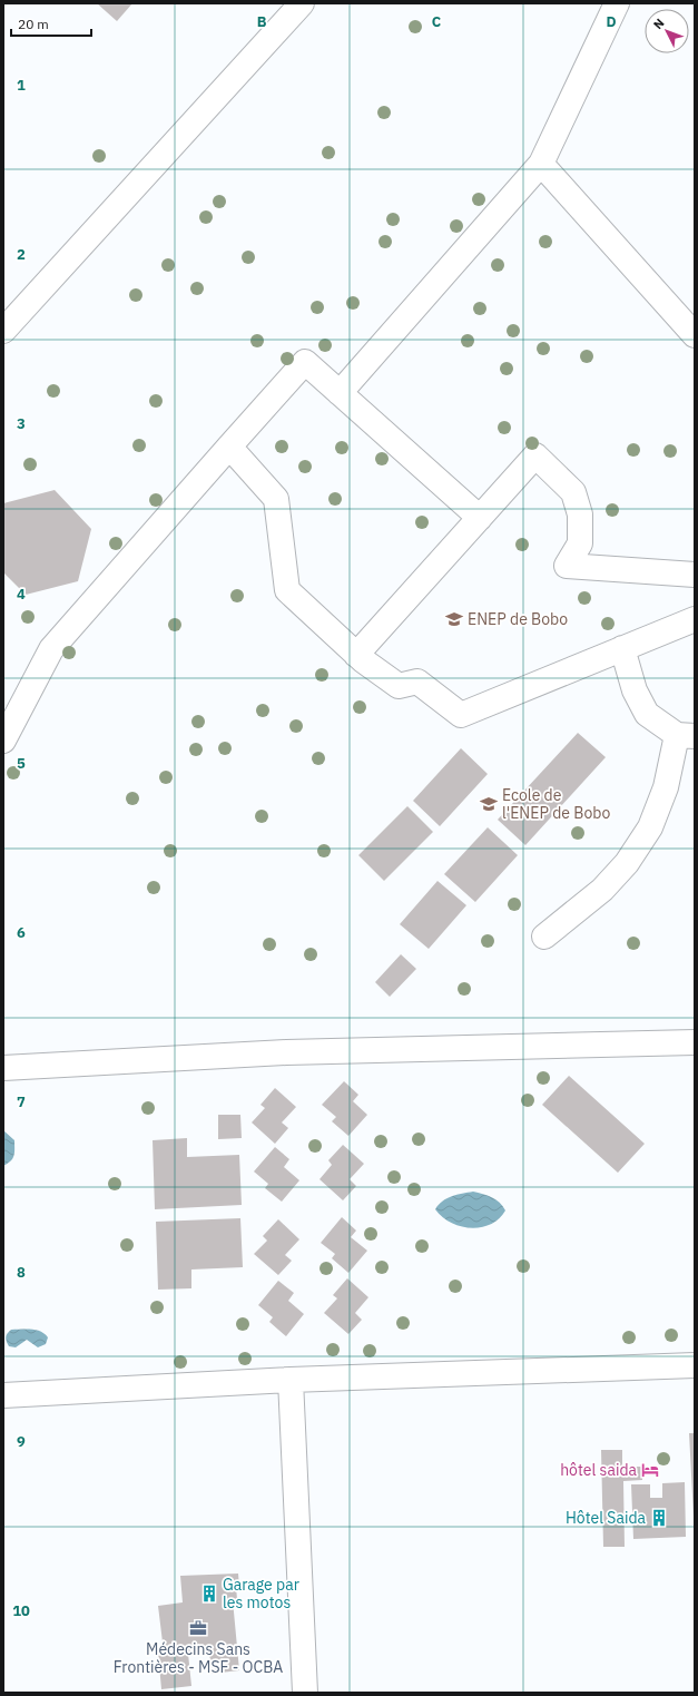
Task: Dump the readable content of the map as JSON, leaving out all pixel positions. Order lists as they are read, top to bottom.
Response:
{
  "places": {
    "school or university": ["ENEP de Bobo", "Ecole de l'ENEP de Bobo"],
    "hotel": ["hôtel saida"],
    "building": ["Hôtel Saida", "Garage par les motos"],
    "office": ["Médecins Sans Frontières - MSF - OCBA"]
  },
  "scale_bar": "20 m",
  "north": "top left",
  "grid": {
    "columns": ["B", "C", "D"],
    "rows": [
      "1",
      "2",
      "3",
      "4",
      "5",
      "6",
      "7",
      "8",
      "9",
      "10"
    ]
  }
}
